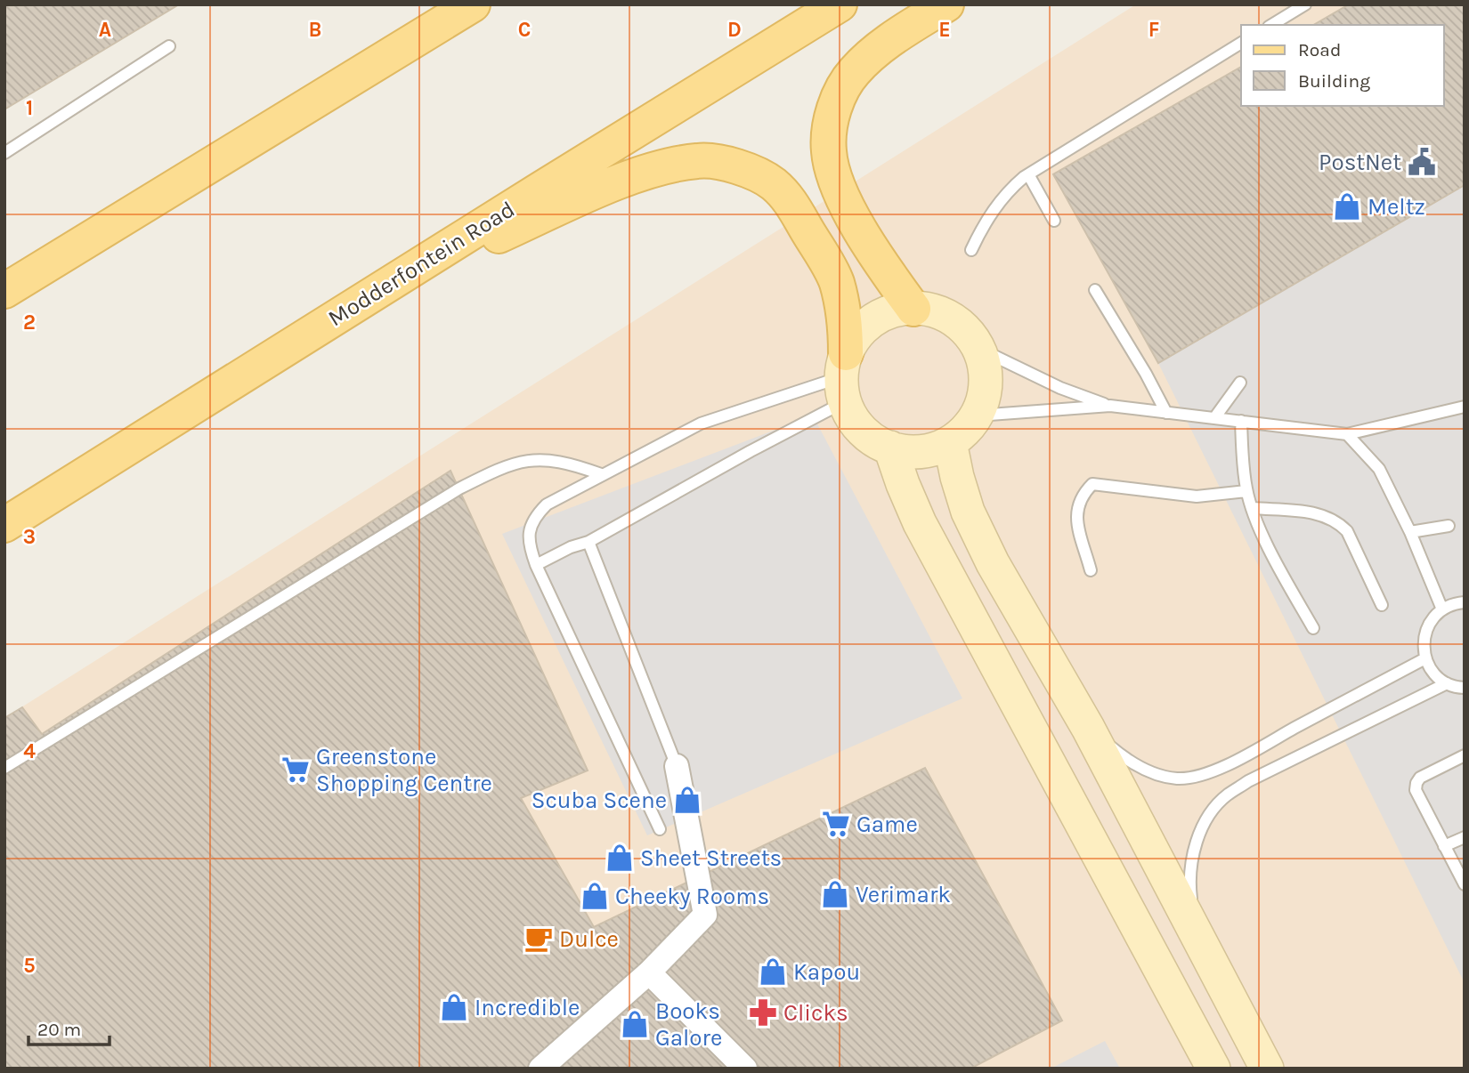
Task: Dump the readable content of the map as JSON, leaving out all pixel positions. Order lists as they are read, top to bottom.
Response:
{
  "streets": {
    "main road": ["Modderfontein Road"]
  },
  "places": {
    "public building": ["PostNet"],
    "shop": [
      "Meltz",
      "Scuba Scene",
      "Sheet Streets",
      "Verimark",
      "Cheeky Rooms",
      "Kapou",
      "Incredible",
      "Books Galore"
    ],
    "supermarket": ["Greenstone Shopping Centre", "Game"],
    "cafe": ["Dulce"],
    "pharmacy": ["Clicks"]
  },
  "legend": ["Road", "Building"],
  "scale_bar": "20 m",
  "grid": {
    "columns": [
      "A",
      "B",
      "C",
      "D",
      "E",
      "F"
    ],
    "rows": [
      "1",
      "2",
      "3",
      "4",
      "5"
    ]
  }
}
